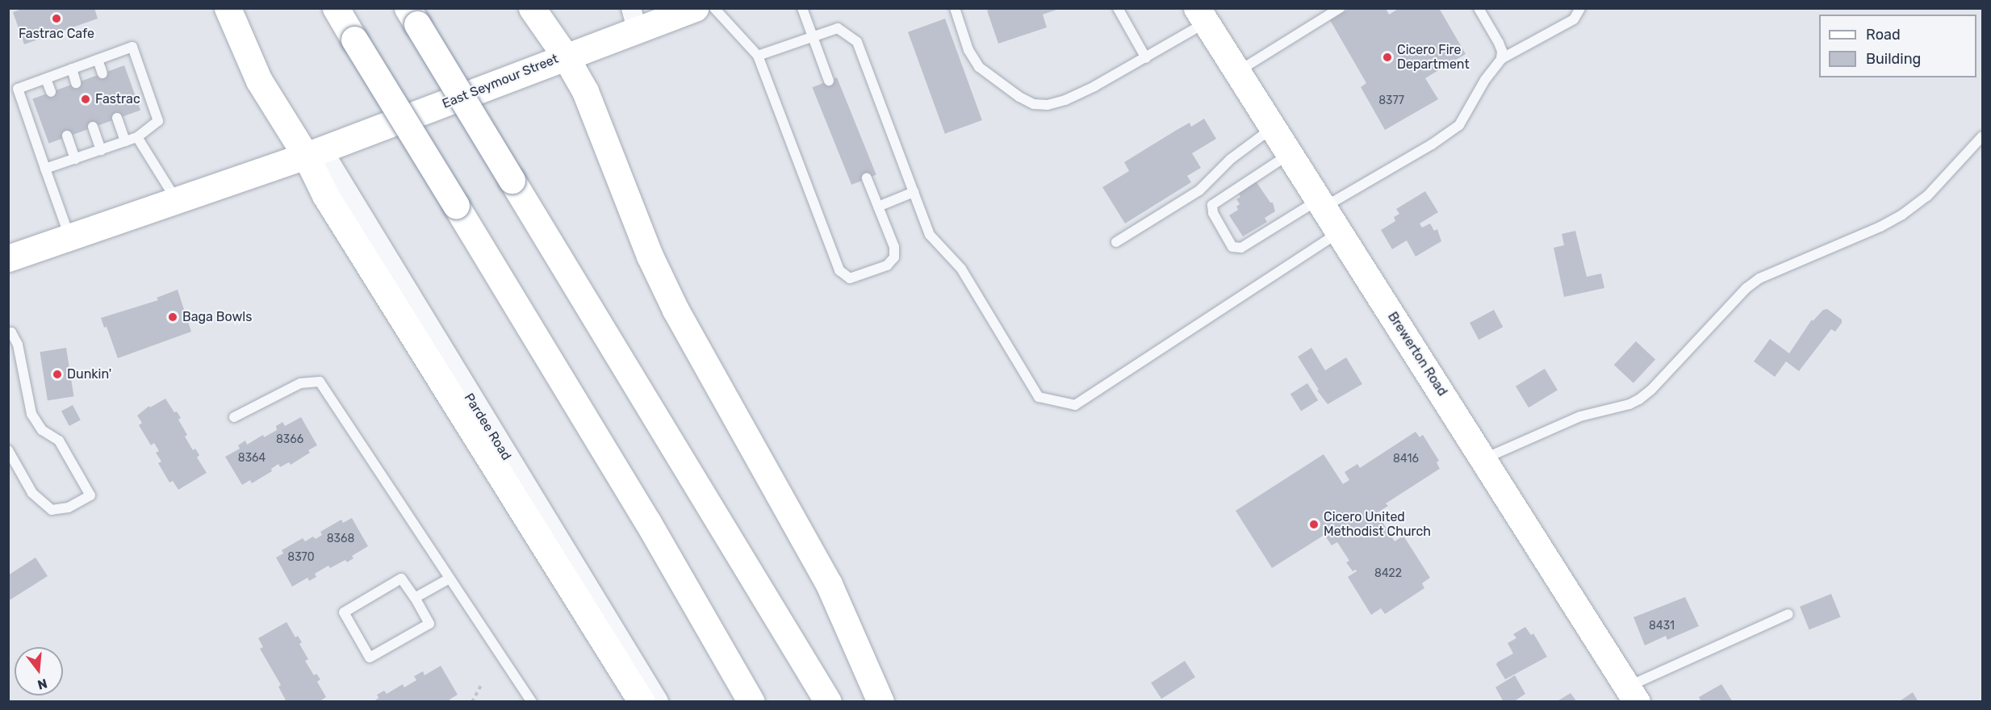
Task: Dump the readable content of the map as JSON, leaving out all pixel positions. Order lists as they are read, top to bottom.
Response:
{
  "streets": {
    "main road": ["East Seymour Street", "Brewerton Road", "Pardee Road"]
  },
  "crossings": [
    ["East Seymour Street", "Pardee Road"]
  ],
  "places": [
    "Fastrac Cafe",
    "Cicero Fire Department",
    "Fastrac",
    "Baga Bowls",
    "Dunkin'",
    "Cicero United Methodist Church"
  ],
  "house_numbers": [
    "8377",
    "8366",
    "8364",
    "8416",
    "8368",
    "8370",
    "8422",
    "8431"
  ],
  "legend": ["Road", "Building"],
  "north": "bottom"
}
